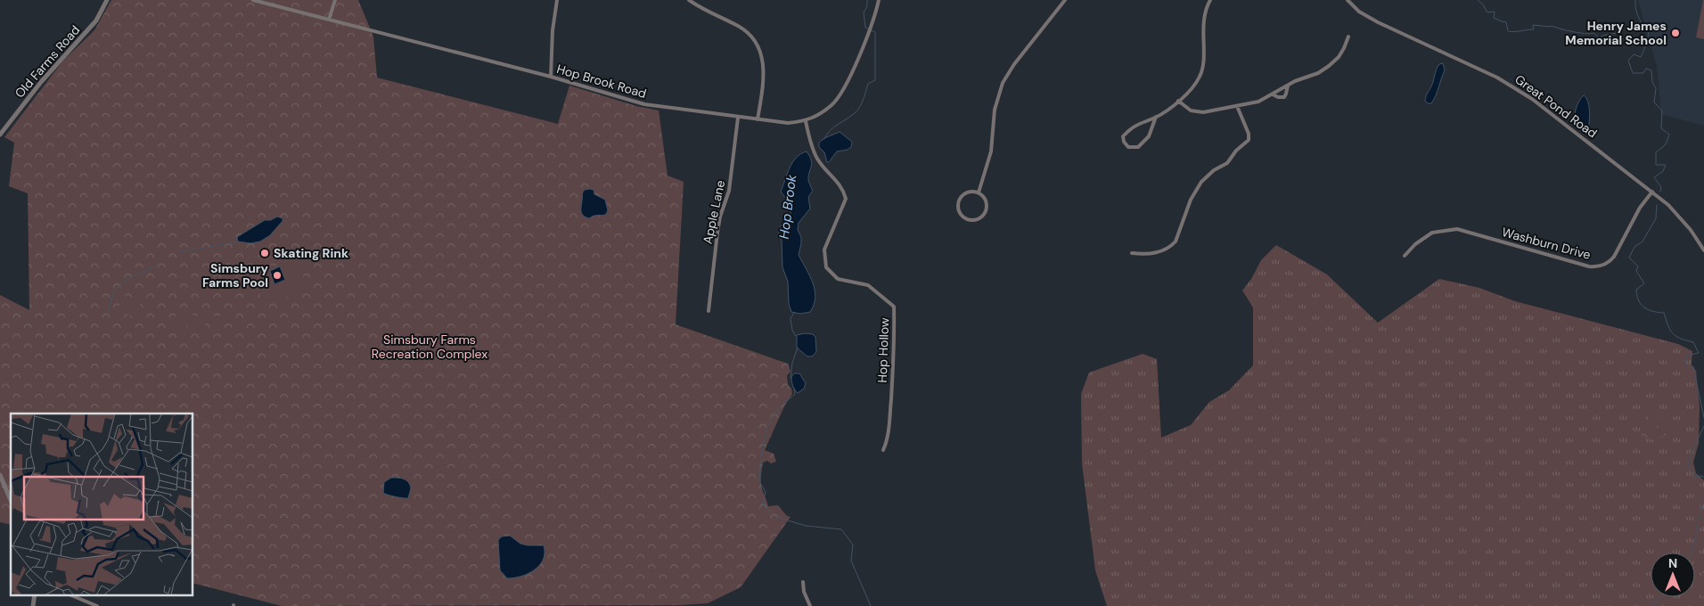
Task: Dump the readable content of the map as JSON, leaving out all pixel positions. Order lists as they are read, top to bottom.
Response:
{
  "streets": {
    "street": [
      "Old Farms Road",
      "Hop Brook Road",
      "Great Pond Road",
      "Apple Lane",
      "Washburn Drive",
      "Hop Hollow"
    ]
  },
  "crossings": [
    ["Hop Brook Road", "Apple Lane"],
    ["Hop Brook Road", "Hop Hollow"],
    ["Great Pond Road", "Washburn Drive"]
  ],
  "water": ["Hop Brook"],
  "parks": ["Simsbury Farms Recreation Complex"],
  "places": ["Henry James Memorial School", "Skating Rink", "Simsbury Farms Pool"],
  "north": "top"
}
